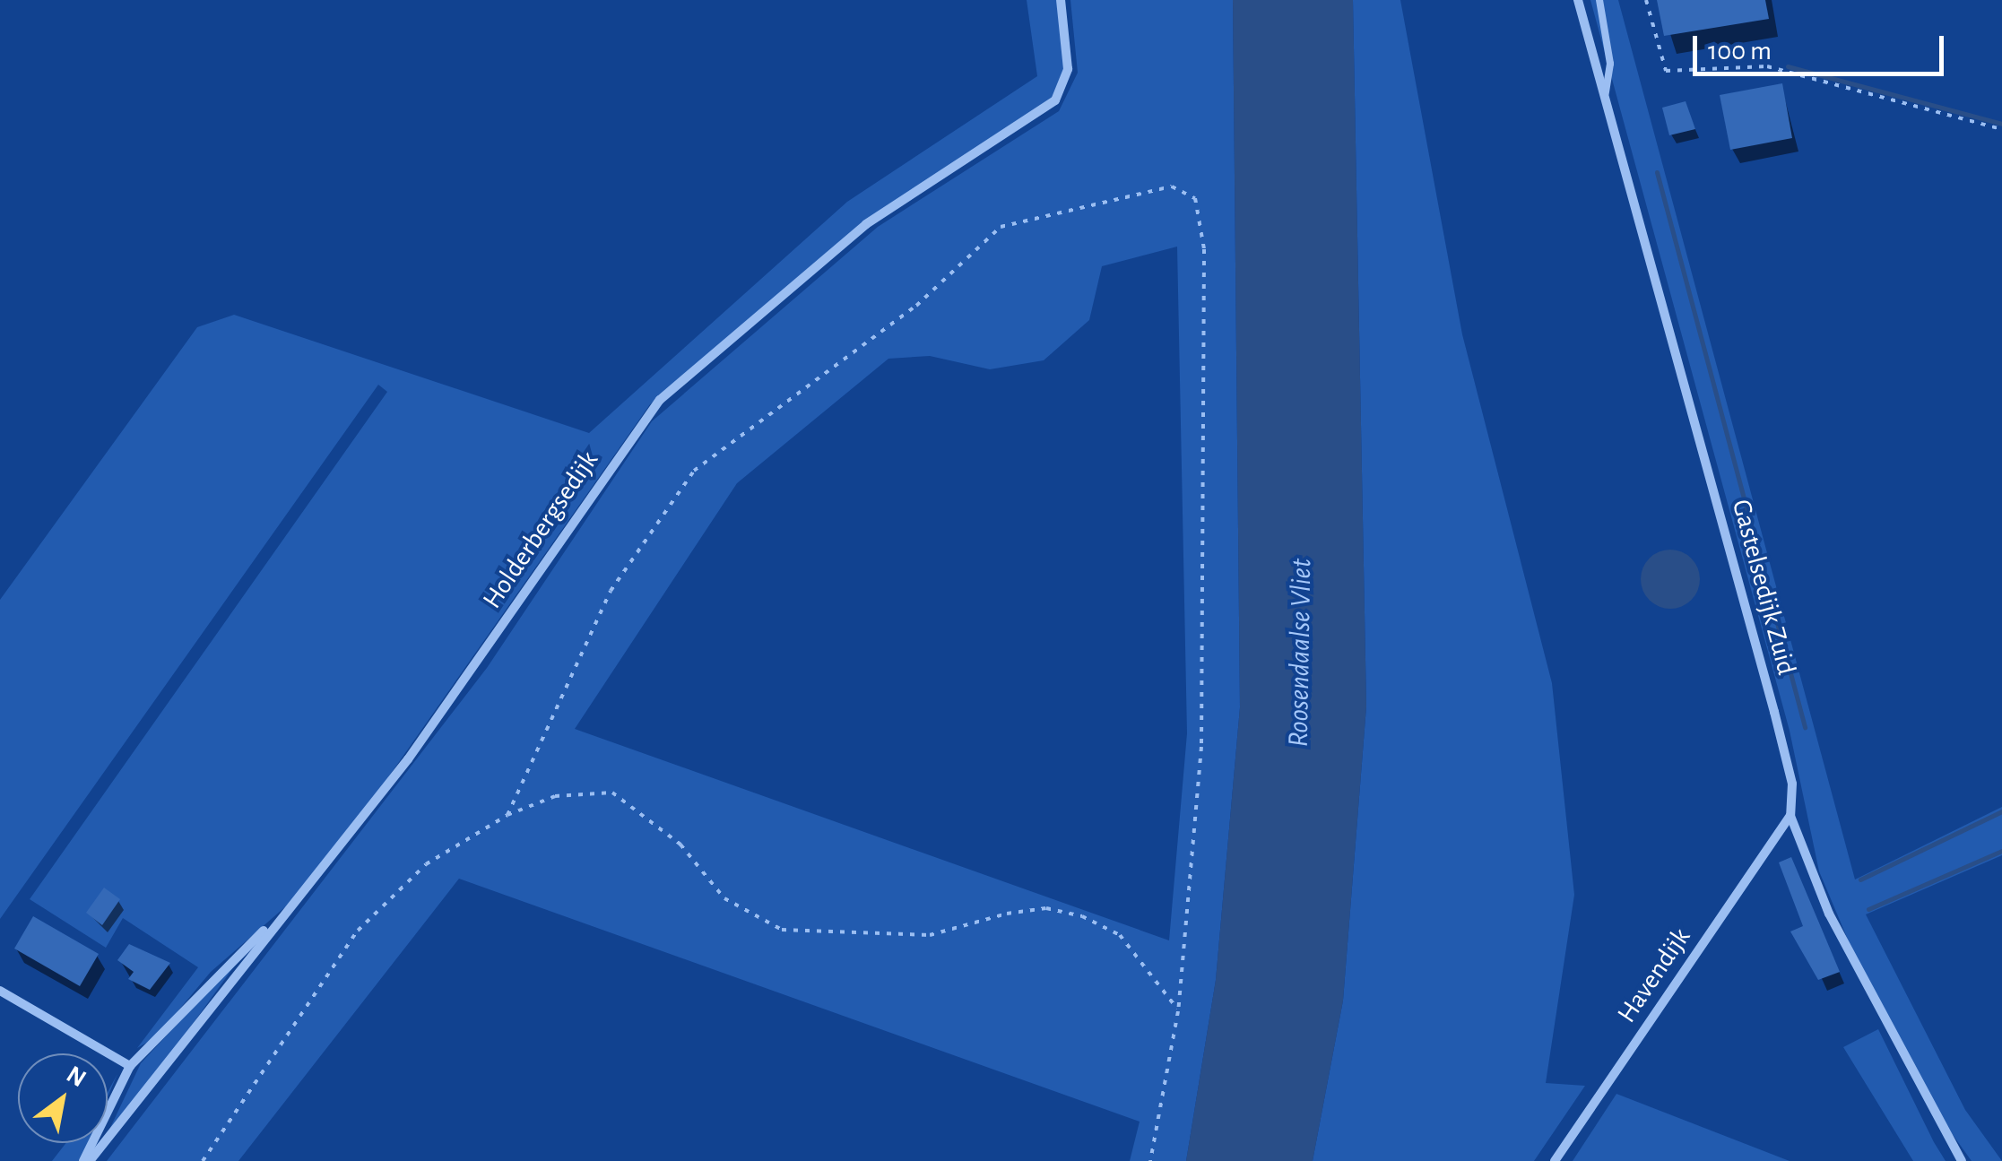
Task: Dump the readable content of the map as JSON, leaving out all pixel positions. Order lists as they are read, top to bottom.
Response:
{
  "streets": {
    "street": ["Holderbergsedijk", "Gastelsedijk Zuid", "Havendijk"]
  },
  "crossings": [
    ["Gastelsedijk Zuid", "Havendijk"]
  ],
  "water": ["Roosendaalse Vliet"],
  "scale_bar": "100 m",
  "north": "top right"
}
